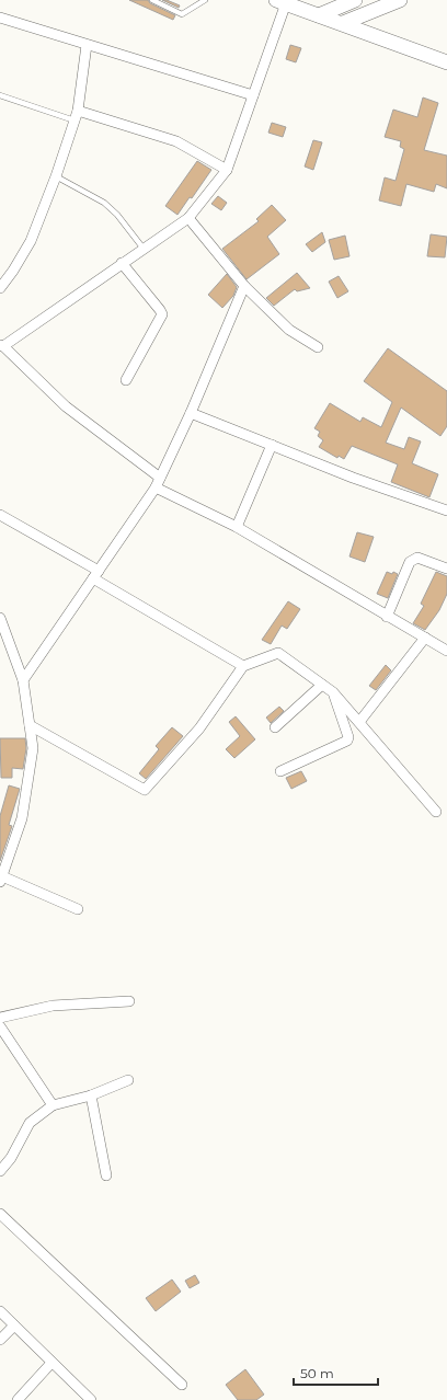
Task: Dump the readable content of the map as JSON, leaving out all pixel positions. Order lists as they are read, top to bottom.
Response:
{
  "scale_bar": "50 m"
}
